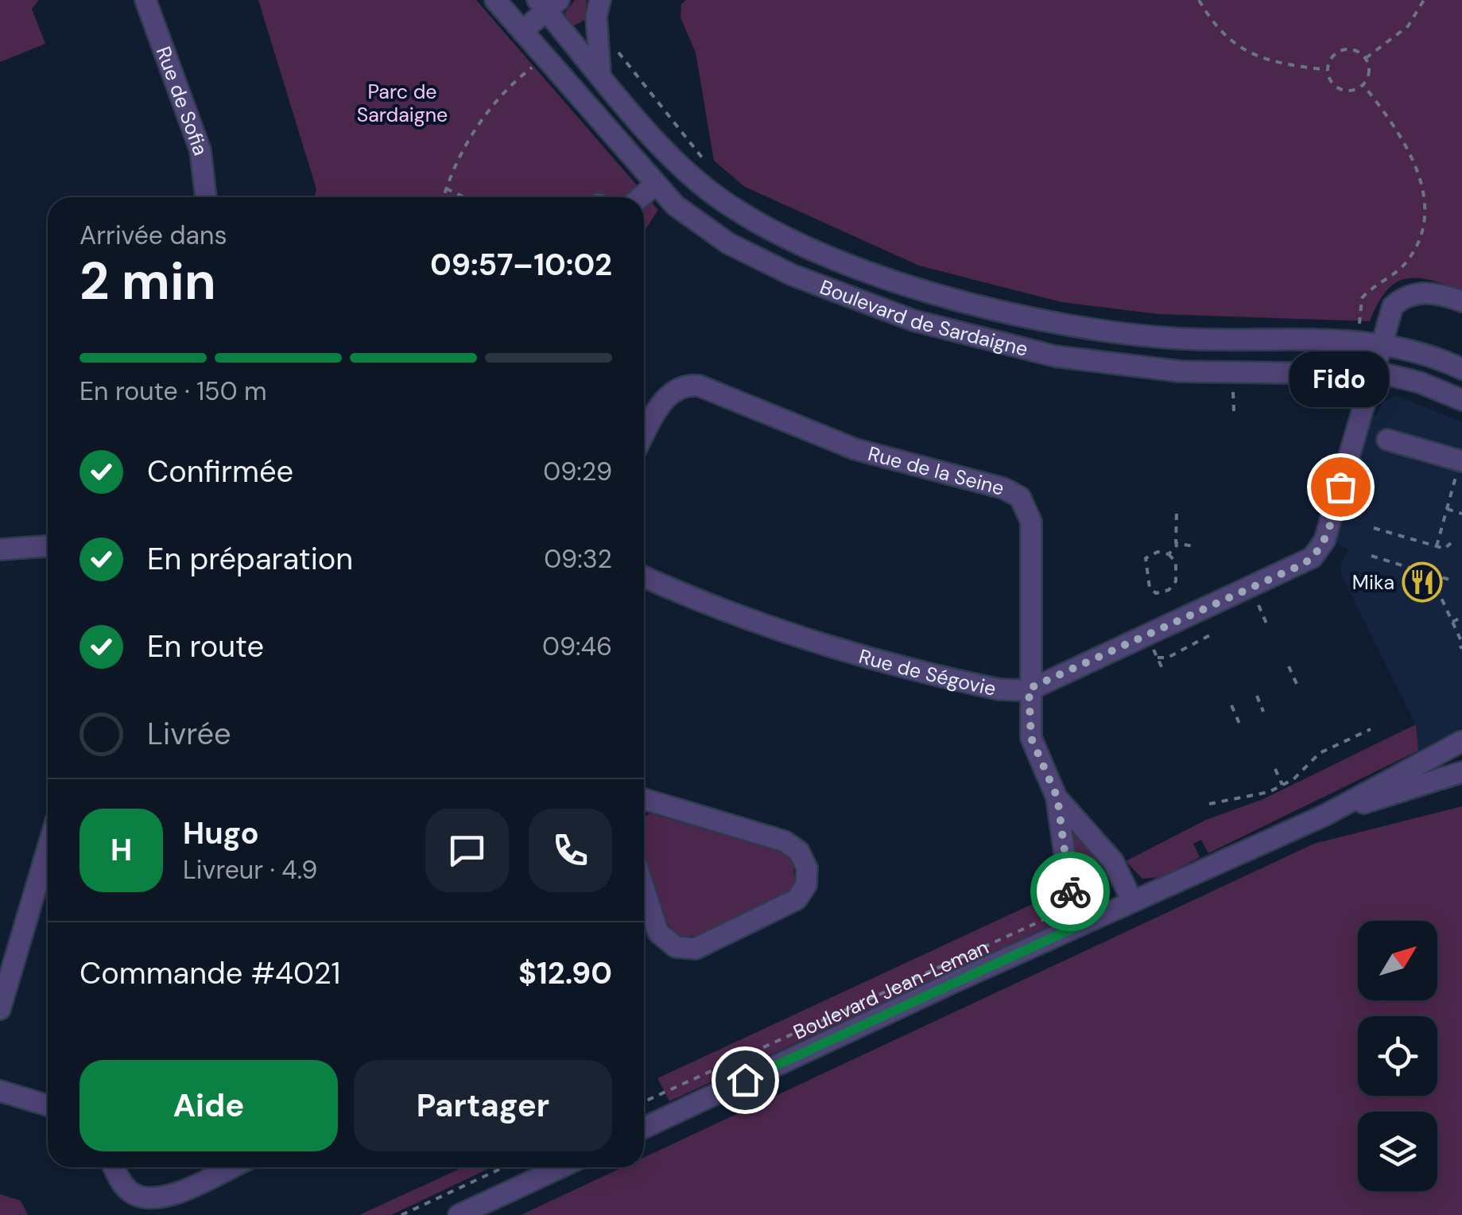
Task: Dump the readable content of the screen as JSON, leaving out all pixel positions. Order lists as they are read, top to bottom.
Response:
{
  "streets": {
    "street": [
      "Rue de Sofia",
      "Boulevard de Sardaigne",
      "Rue de la Seine",
      "Rue de Ségovie",
      "Boulevard Jean-Leman"
    ]
  },
  "crossings": [
    ["Boulevard de Sardaigne", "Rue de Ségovie"],
    ["Rue de la Seine", "Rue de Ségovie"],
    ["Rue de la Seine", "Boulevard Jean-Leman"]
  ],
  "parks": ["Parc de Sardaigne"],
  "places": {
    "other": ["Fido"],
    "restaurant": ["Mika"]
  },
  "north": "top right",
  "page": {
    "heading": ["2 min", "Arrivée dans", "09:57–10:02"],
    "panel": [
      "Hugo",
      "Livreur · 4.9",
      "Commande #4021",
      "$12.90"
    ],
    "bar": "En route · 150 m",
    "bubble": "Fido",
    "list": [
      ["Confirmée", "09:29"],
      ["En préparation", "09:32"],
      ["En route", "09:46"],
      "Livrée"
    ],
    "round": "H",
    "buttons": ["Aide", "Partager"]
  }
}
